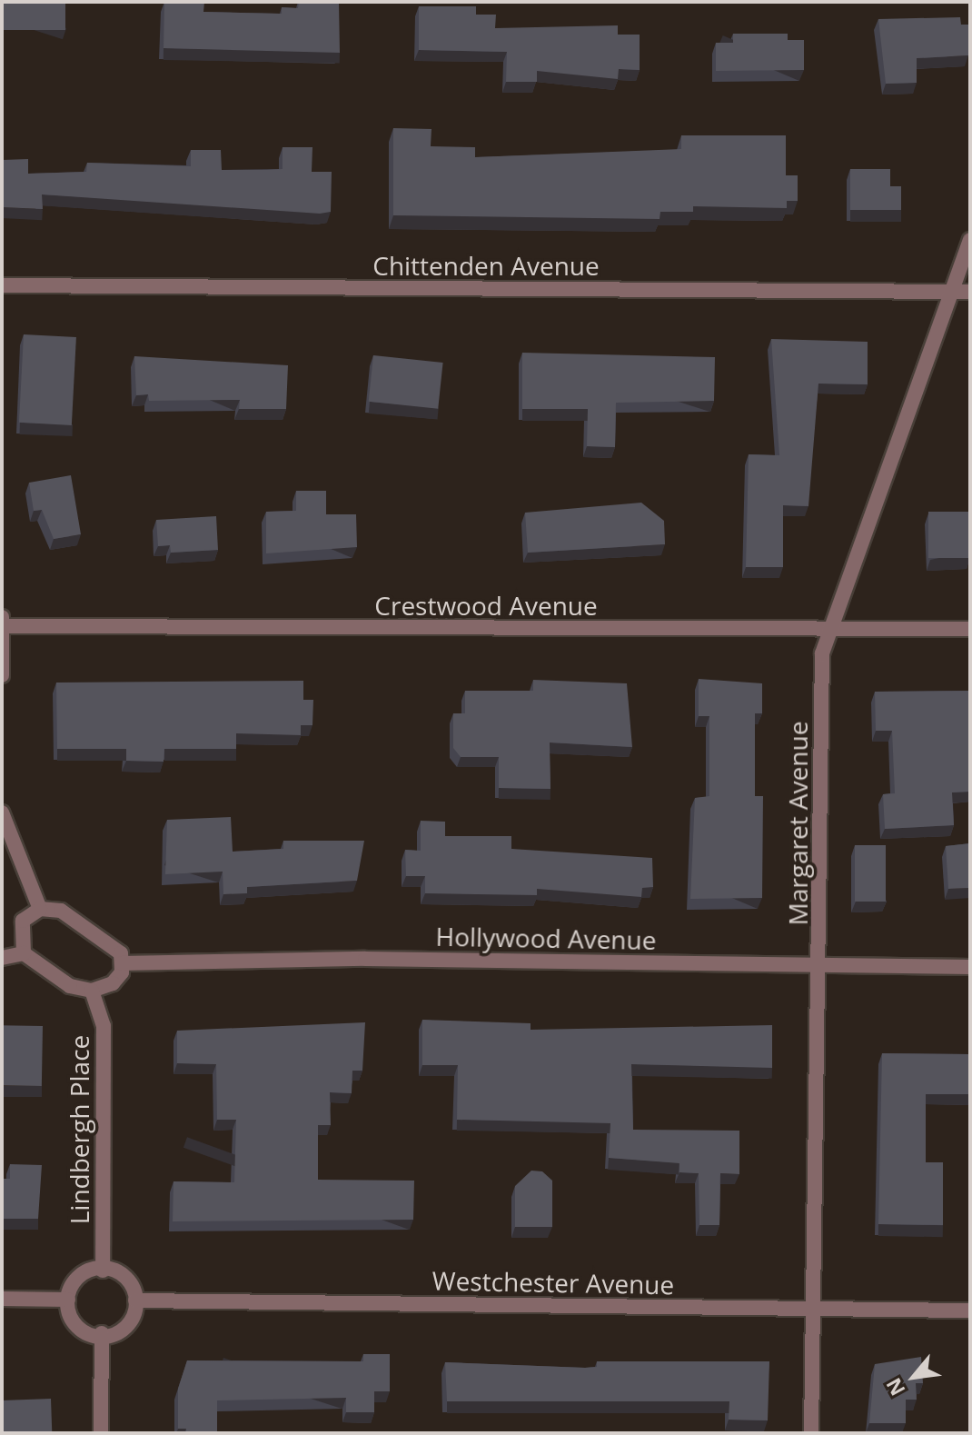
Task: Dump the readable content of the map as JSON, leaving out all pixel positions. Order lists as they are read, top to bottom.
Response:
{
  "streets": {
    "street": [
      "Chittenden Avenue",
      "Crestwood Avenue",
      "Margaret Avenue",
      "Hollywood Avenue",
      "Lindbergh Place",
      "Westchester Avenue"
    ]
  },
  "crossings": [
    ["Chittenden Avenue", "Margaret Avenue"],
    ["Crestwood Avenue", "Margaret Avenue"],
    ["Margaret Avenue", "Hollywood Avenue"],
    ["Margaret Avenue", "Westchester Avenue"],
    ["Lindbergh Place", "Westchester Avenue"]
  ],
  "north": "bottom left"
}
